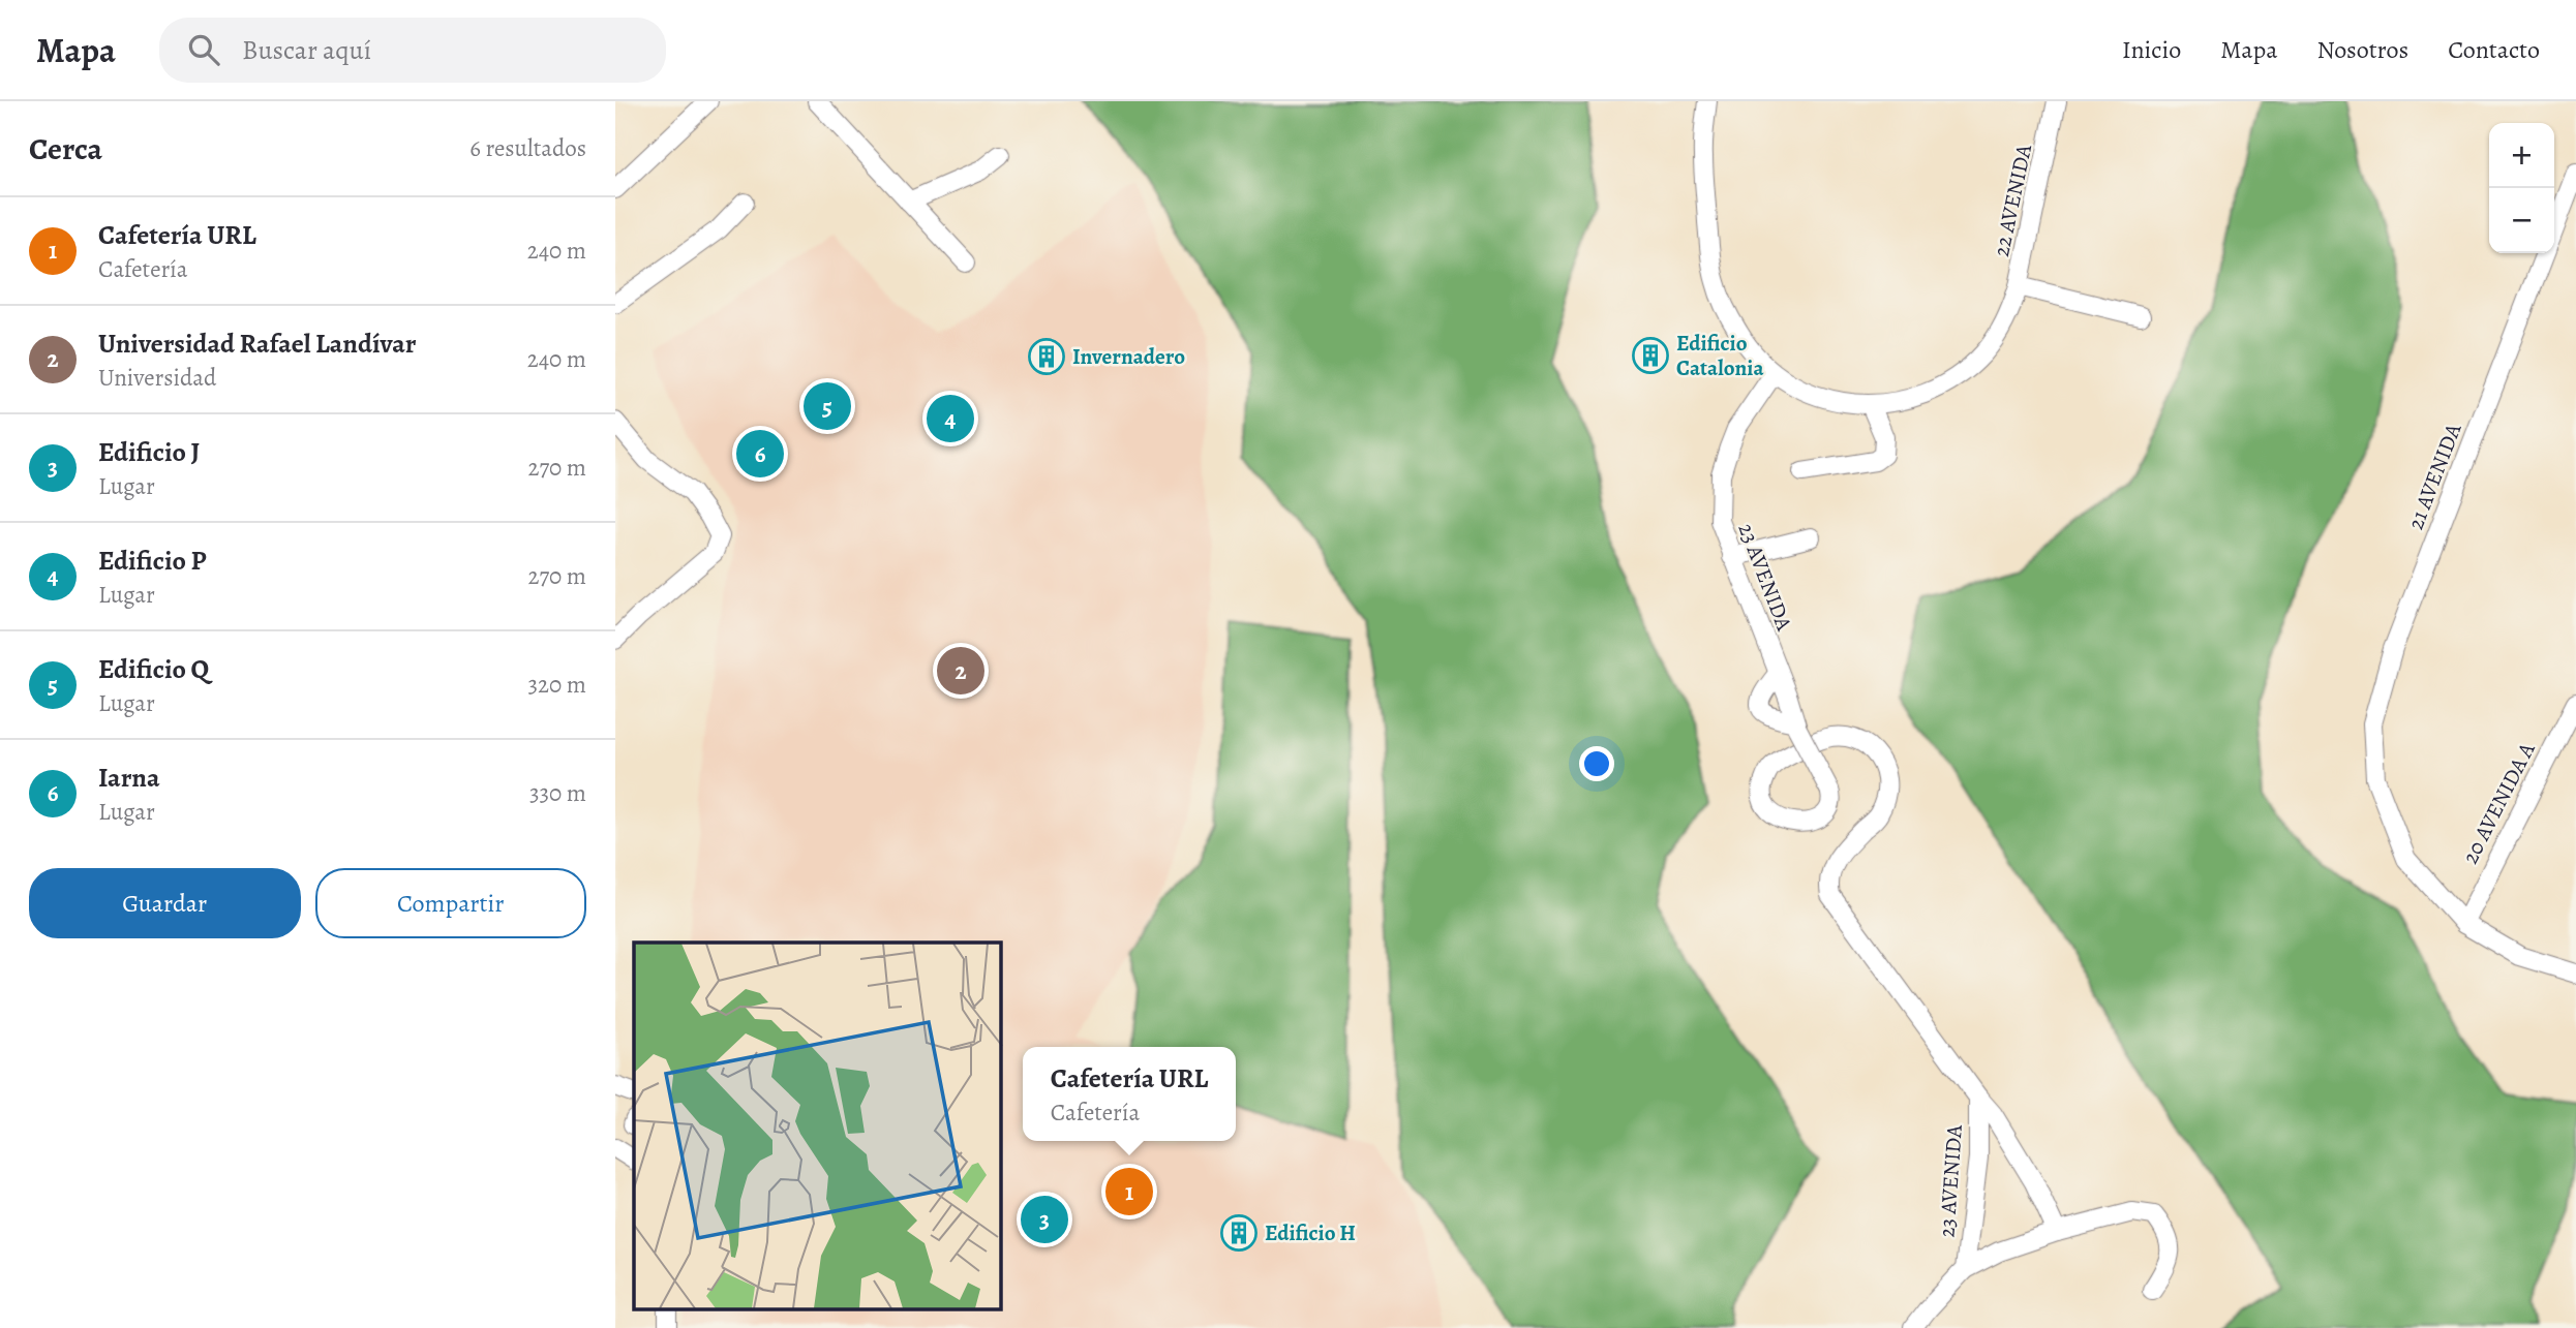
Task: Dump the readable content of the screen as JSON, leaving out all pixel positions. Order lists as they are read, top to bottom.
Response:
{
  "streets": {
    "street": [
      "22 AVENIDA",
      "21 AVENIDA",
      "23 AVENIDA",
      "20 AVENIDA A"
    ]
  },
  "crossings": [
    ["22 AVENIDA", "23 AVENIDA"],
    ["21 AVENIDA", "20 AVENIDA A"]
  ],
  "places": {
    "building": ["Edificio Catalonia", "Invernadero", "Edificio H"]
  },
  "page": {
    "header": "Mapa",
    "search": "Buscar aquí",
    "nav": [
      "Inicio",
      "Mapa",
      "Nosotros",
      "Contacto"
    ],
    "heading": ["Cerca", "6 resultados"],
    "map_buttons": ["+", "−"],
    "list": [
      {
        "mark": "1",
        "name": "Cafetería URL",
        "note": "Cafetería",
        "value": "240 m"
      },
      {
        "mark": "2",
        "name": "Universidad Rafael Landívar",
        "note": "Universidad",
        "value": "240 m"
      },
      {
        "mark": "3",
        "name": "Edificio J",
        "note": "Lugar",
        "value": "270 m"
      },
      {
        "mark": "4",
        "name": "Edificio P",
        "note": "Lugar",
        "value": "270 m"
      },
      {
        "mark": "5",
        "name": "Edificio Q",
        "note": "Lugar",
        "value": "320 m"
      },
      {
        "mark": "6",
        "name": "Iarna",
        "note": "Lugar",
        "value": "330 m"
      }
    ],
    "pins": [
      "5",
      "4",
      "6",
      "2",
      "1",
      "3"
    ],
    "buttons": ["Guardar", "Compartir"],
    "popup": ["Cafetería URL", "Cafetería"]
  }
}
